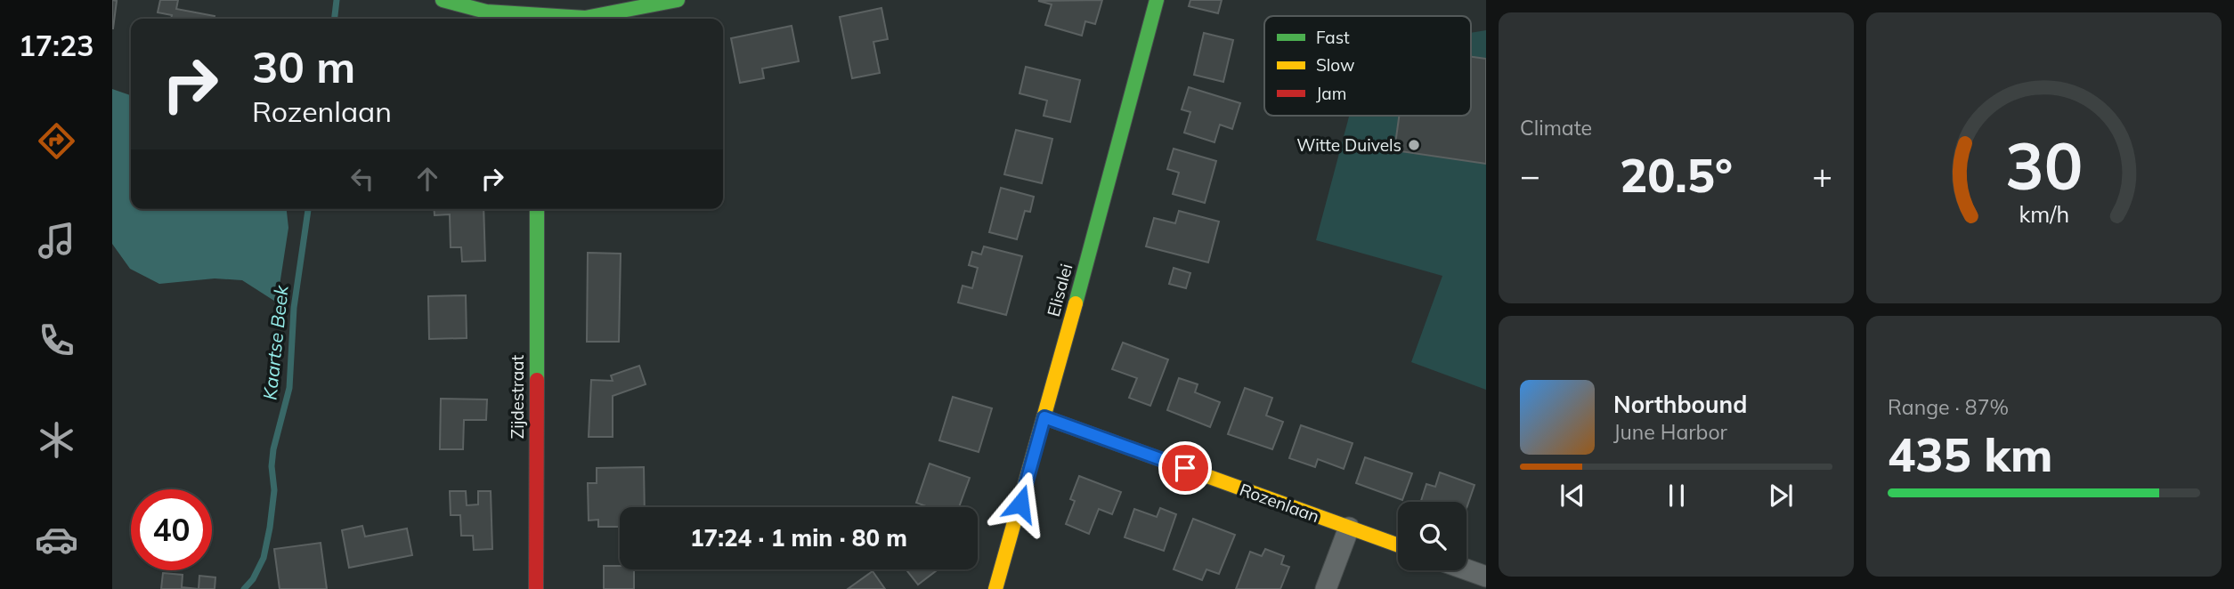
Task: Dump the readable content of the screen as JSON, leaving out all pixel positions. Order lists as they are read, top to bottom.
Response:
{
  "streets": {
    "street": ["Elisalei", "Zijdestraat", "Rozenlaan"]
  },
  "crossings": [
    ["Elisalei", "Rozenlaan"]
  ],
  "water": ["Kaartse Beek"],
  "places": ["Witte Duivels"],
  "legend": ["Fast", "Slow", "Jam"],
  "page": {
    "tabs": "17:23",
    "tile": [
      "Climate",
      ["Range · 87%", "435 km"]
    ],
    "turn": ["30 m", "Rozenlaan"],
    "heat": ["−", "20.5°", "+"],
    "song": ["Northbound", "June Harbor"],
    "limit": "40",
    "trip": "17:24 · 1 min · 80 m",
    "gauge": ["30", "km/h"]
  }
}
